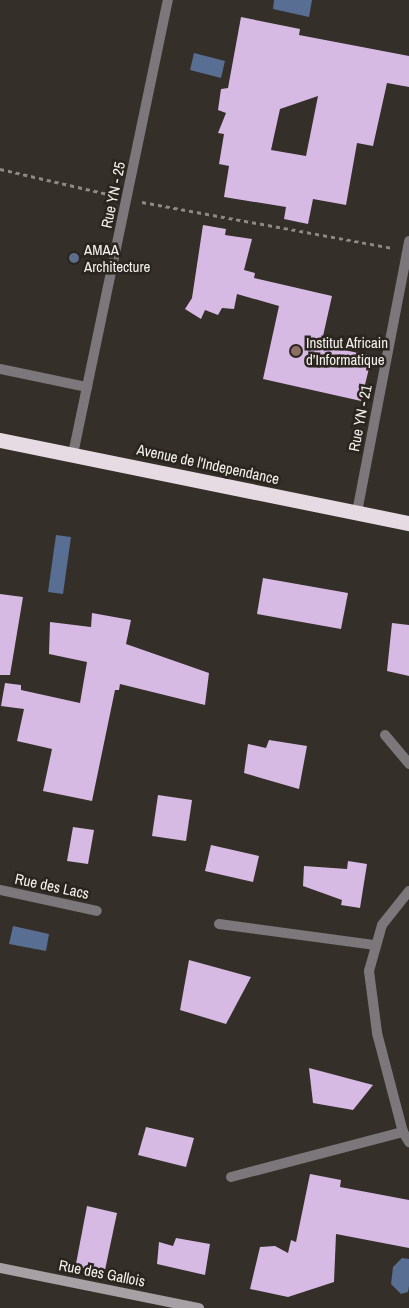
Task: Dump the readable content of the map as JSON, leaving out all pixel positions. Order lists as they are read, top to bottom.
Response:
{
  "streets": {
    "highway": ["Avenue de l'Independance"],
    "street": [
      "Rue YN - 25",
      "Rue YN - 21",
      "Rue des Lacs",
      "Rue des Gallois"
    ]
  },
  "crossings": [
    ["Rue YN - 25", "Avenue de l'Independance"],
    ["Rue YN - 21", "Avenue de l'Independance"]
  ],
  "places": ["AMAA Architecture", "Institut Africain d’Informatique"]
}
